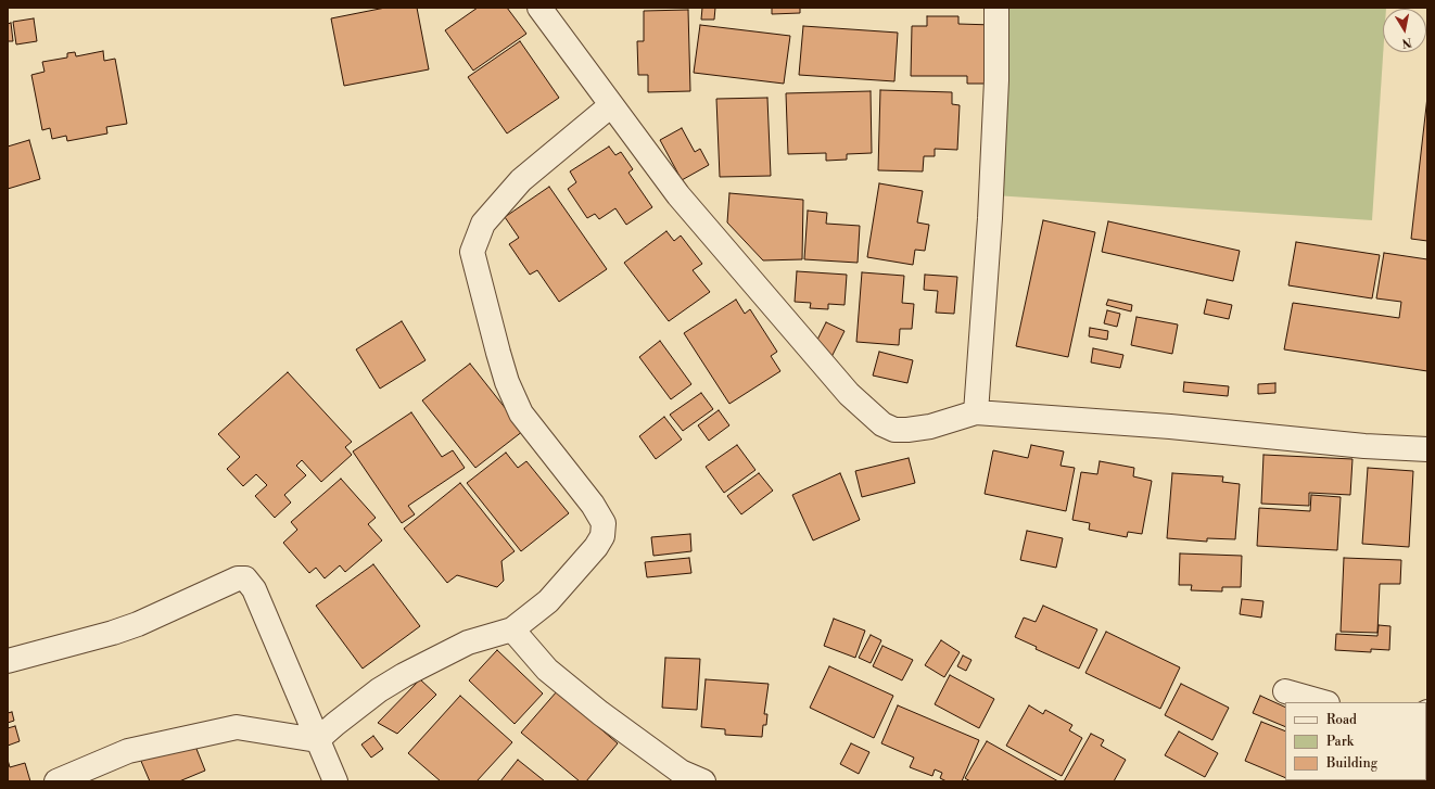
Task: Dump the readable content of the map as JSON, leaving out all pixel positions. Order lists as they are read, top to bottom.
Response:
{
  "legend": ["Road", "Park", "Building"],
  "north": "bottom"
}
